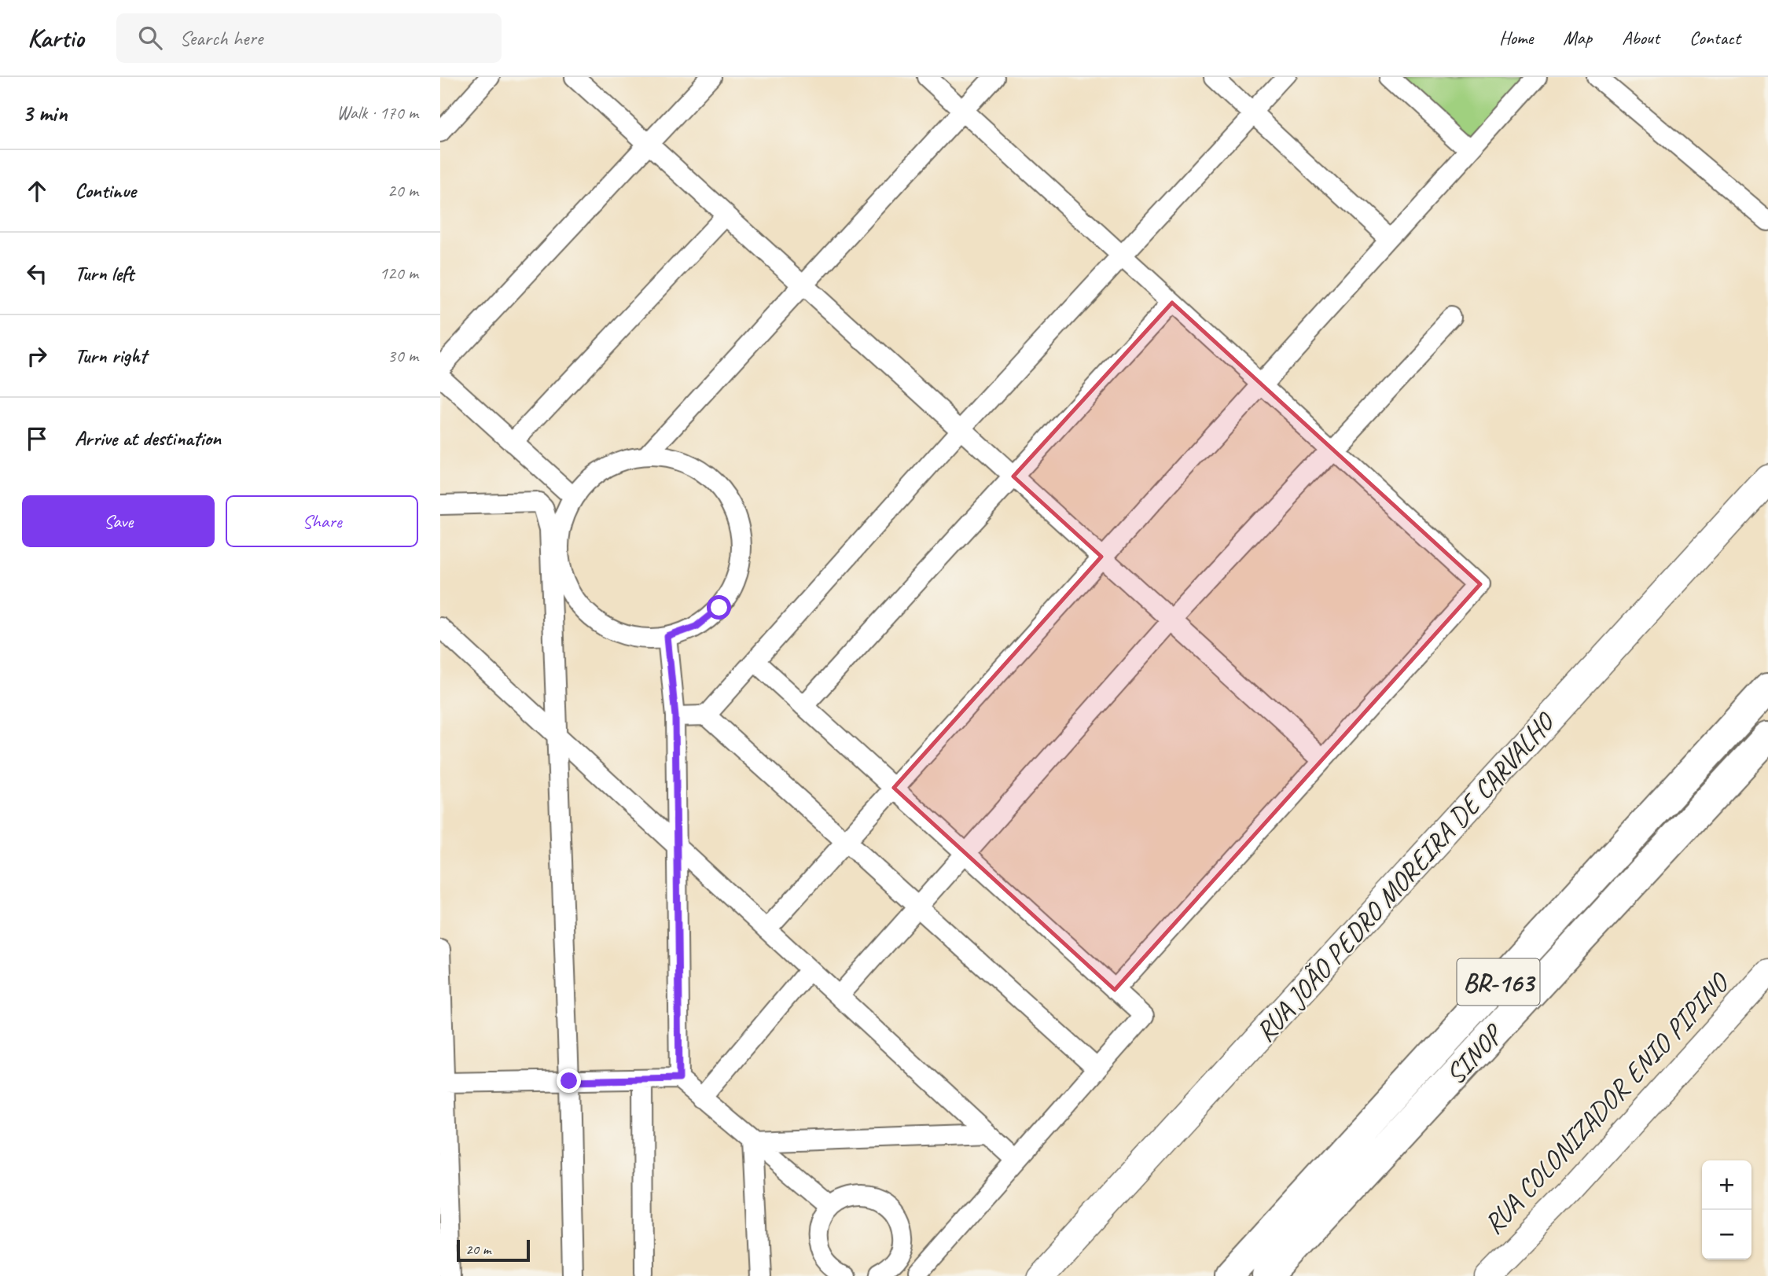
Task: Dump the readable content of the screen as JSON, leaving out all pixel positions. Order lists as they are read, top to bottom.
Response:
{
  "streets": {
    "highway": ["BR-163", "SINOP"],
    "main road": ["RUA JOÃO PEDRO MOREIRA DE CARVALHO"],
    "street": ["RUA COLONIZADOR ENIO PIPINO"]
  },
  "scale_bar": "20 m",
  "page": {
    "header": "Kartio",
    "search": "Search here",
    "nav": [
      "Home",
      "Map",
      "About",
      "Contact"
    ],
    "heading": ["3 min", "Walk · 170 m"],
    "list": [
      ["Continue", "20 m"],
      ["Turn left", "120 m"],
      ["Turn right", "30 m"],
      "Arrive at destination"
    ],
    "buttons": ["Save", "Share"],
    "map_buttons": ["+", "−"],
    "scale": "20 m"
  }
}
